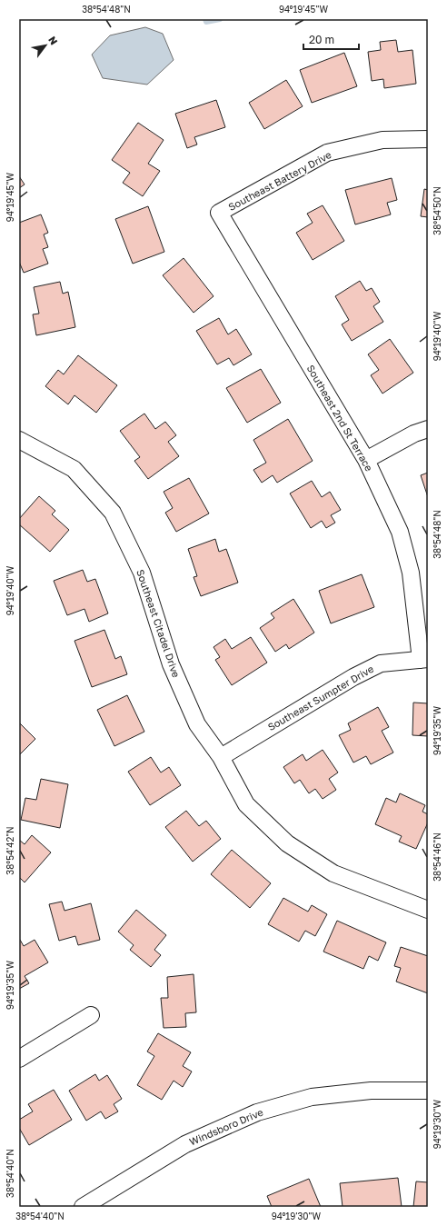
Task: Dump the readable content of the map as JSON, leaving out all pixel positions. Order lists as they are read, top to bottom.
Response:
{
  "streets": {
    "street": [
      "Southeast Battery Drive",
      "Southeast 2nd St Terrace",
      "Southeast Citadel Drive",
      "Southeast Sumpter Drive",
      "Windsboro Drive"
    ]
  },
  "crossings": [
    ["Southeast Battery Drive", "Southeast 2nd St Terrace"],
    ["Southeast 2nd St Terrace", "Southeast Sumpter Drive"],
    ["Southeast Citadel Drive", "Southeast Sumpter Drive"]
  ],
  "scale_bar": "20 m",
  "north": "top right",
  "coordinates": [
    "38°54'48\"N",
    "94°19'45\"W",
    "38°54'50\"N",
    "94°19'40\"W",
    "94°19'35\"W",
    "38°54'42\"N",
    "38°54'46\"N",
    "94°19'30\"W",
    "38°54'40\"N"
  ]
}
